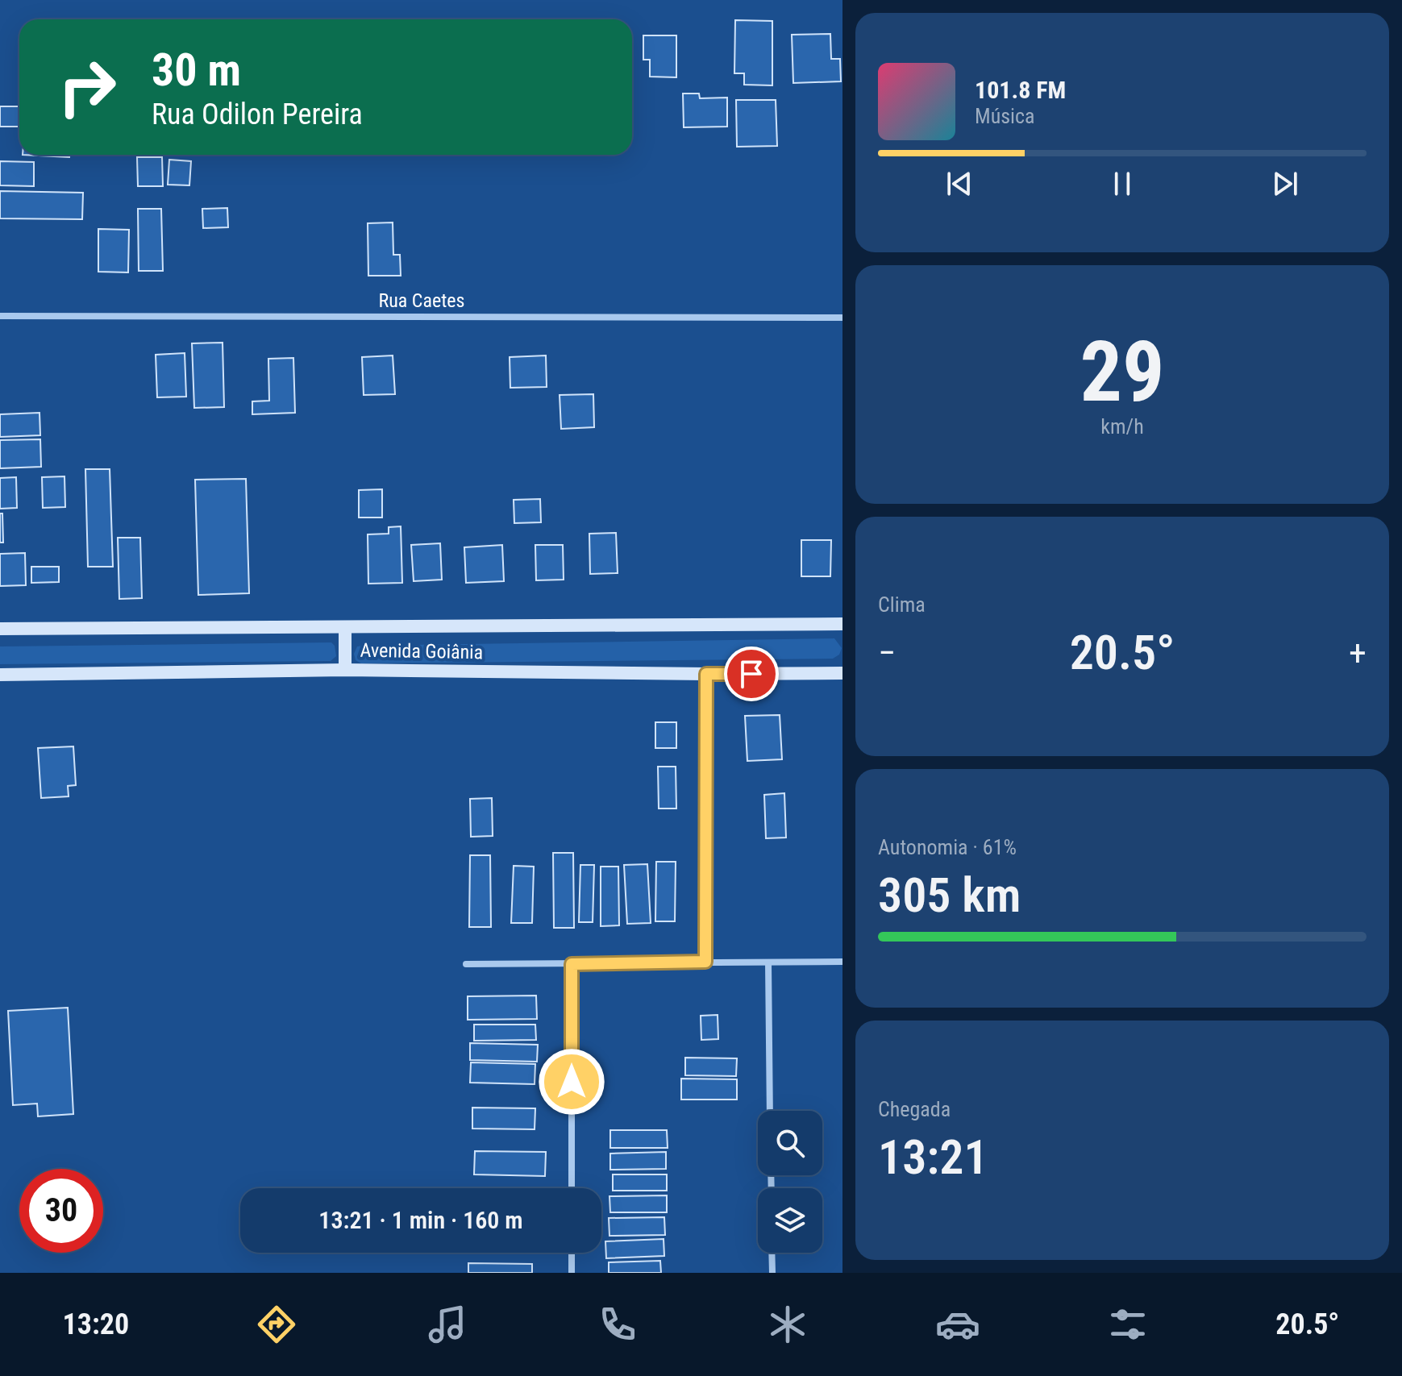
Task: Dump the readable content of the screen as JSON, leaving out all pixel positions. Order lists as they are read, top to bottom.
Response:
{
  "streets": {
    "street": ["Rua Caetes", "Avenida Goiânia"]
  },
  "page": {
    "turn": ["30 m", "Rua Odilon Pereira"],
    "song": ["101.8 FM", "Música"],
    "tile": [
      ["29", "km/h"],
      "Clima",
      ["Autonomia · 61%", "305 km"],
      ["Chegada", "13:21"]
    ],
    "heat": ["−", "20.5°", "+"],
    "limit": "30",
    "trip": "13:21 · 1 min · 160 m",
    "tabs": ["13:20", "20.5°"]
  }
}
